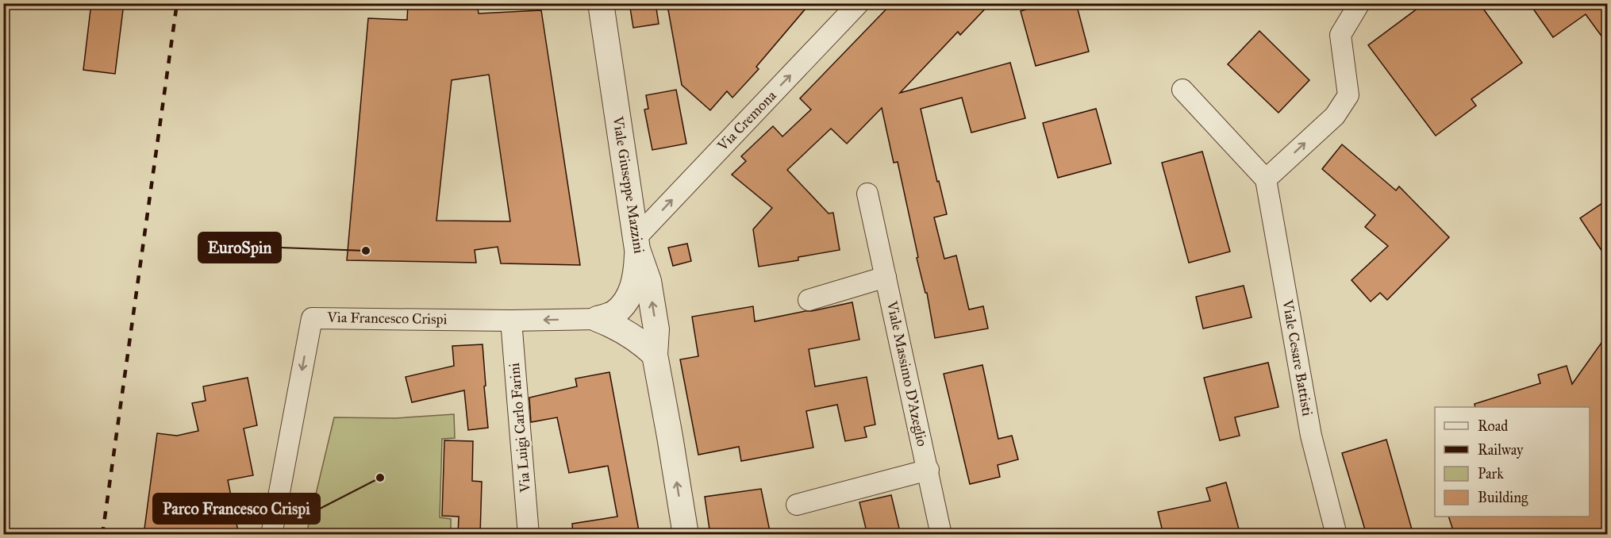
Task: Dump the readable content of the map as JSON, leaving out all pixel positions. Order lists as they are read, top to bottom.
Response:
{
  "streets": {
    "street": [
      "Via Cremona",
      "Viale Giuseppe Mazzini",
      "Via Francesco Crispi",
      "Viale Cesare Battisti",
      "Viale Massimo D'Azeglio",
      "Via Luigi Carlo Farini"
    ]
  },
  "crossings": [
    ["Via Cremona", "Viale Giuseppe Mazzini"],
    ["Via Cremona", "Via Francesco Crispi"],
    ["Viale Giuseppe Mazzini", "Via Francesco Crispi"],
    ["Via Francesco Crispi", "Via Luigi Carlo Farini"]
  ],
  "one_way": ["Via Cremona", "Viale Giuseppe Mazzini"],
  "places": ["EuroSpin", "Parco Francesco Crispi"],
  "legend": [
    "Road",
    "Railway",
    "Park",
    "Building"
  ]
}
